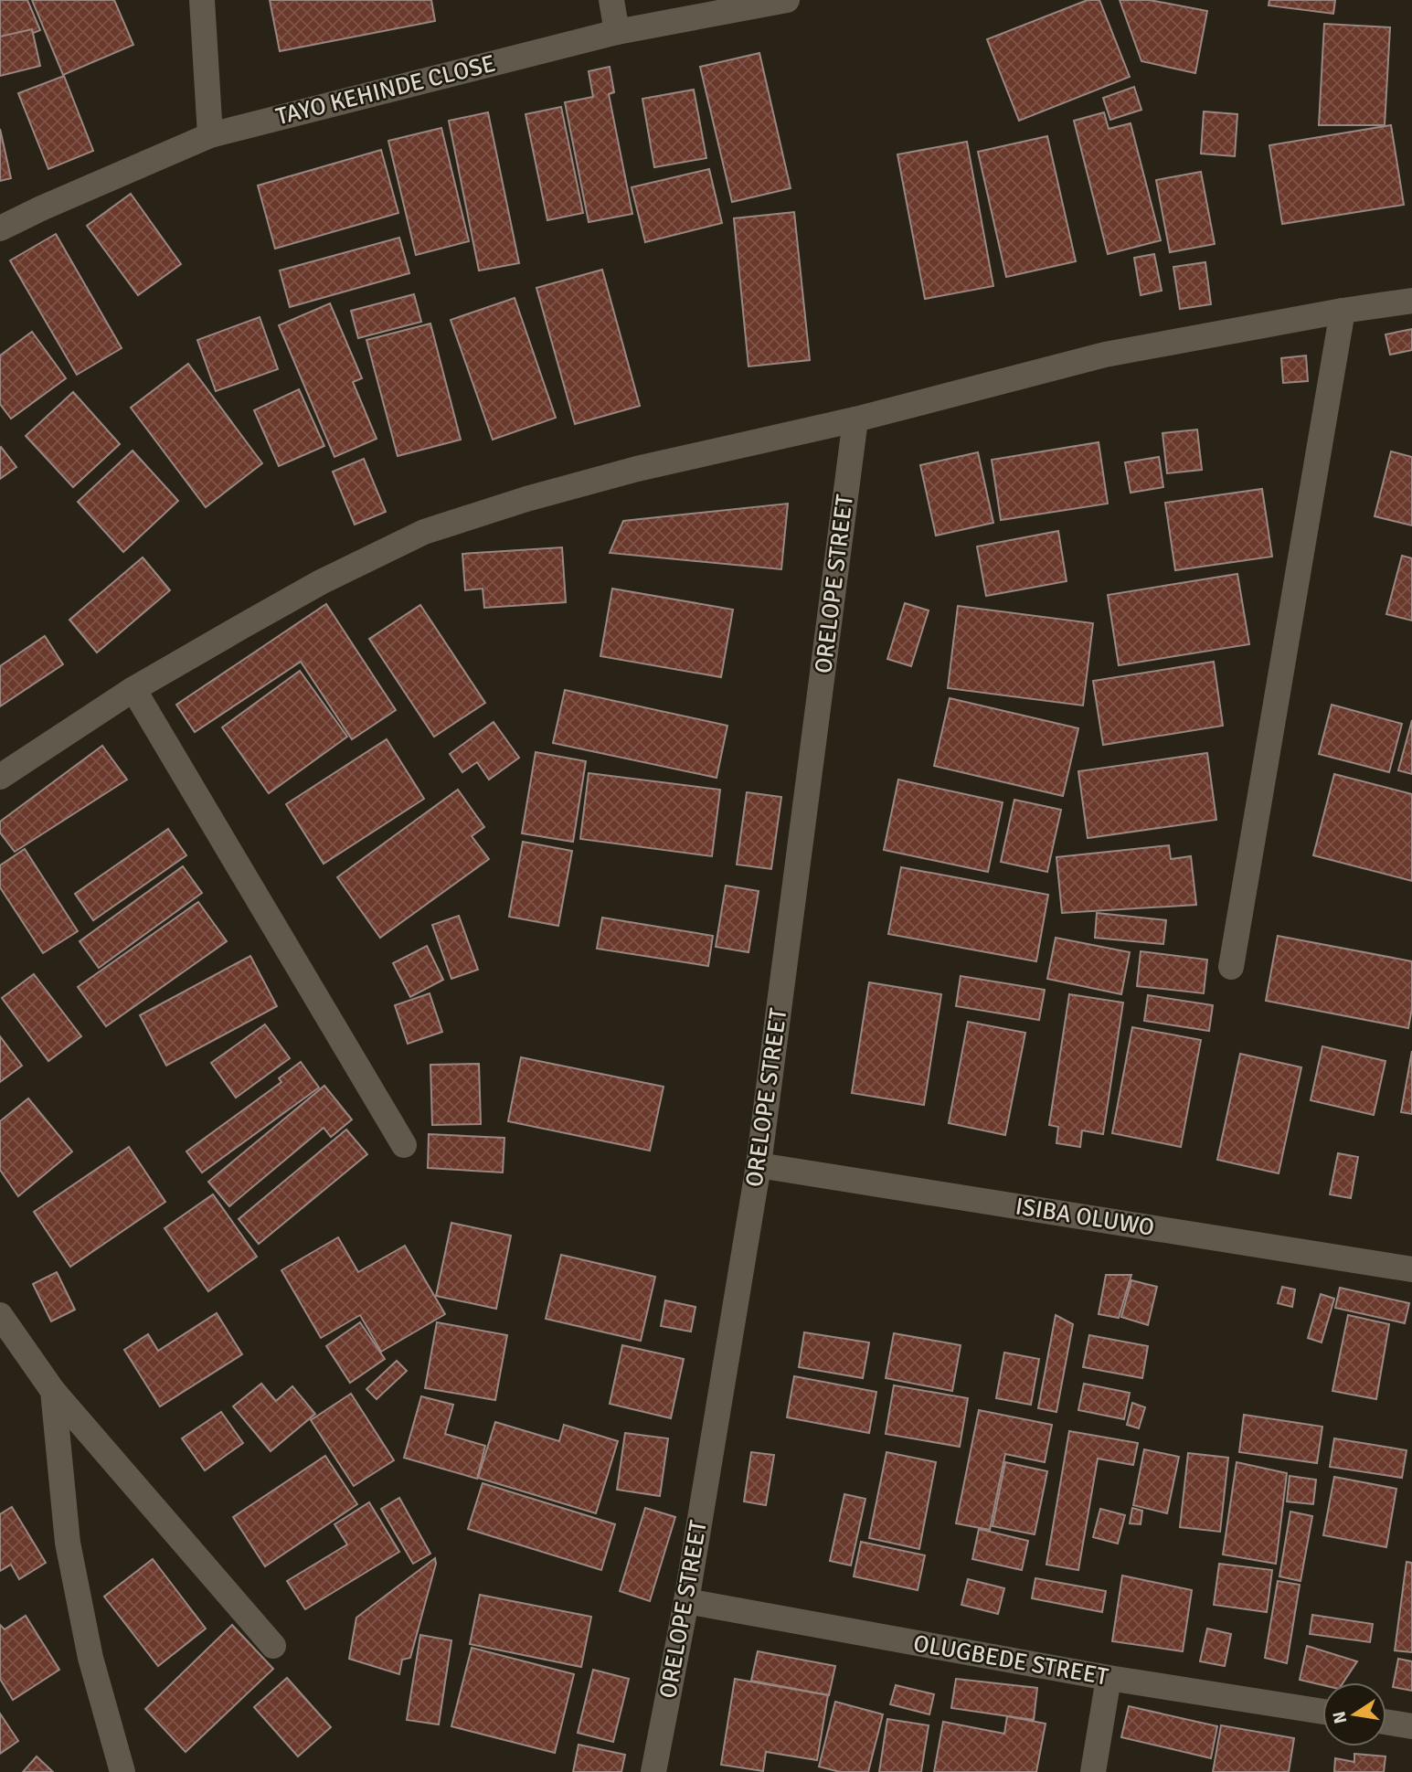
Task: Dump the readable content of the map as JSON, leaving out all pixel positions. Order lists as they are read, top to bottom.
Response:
{
  "streets": {
    "street": [
      "TAYO KEHINDE CLOSE",
      "ORELOPE STREET",
      "ISIBA OLUWO",
      "OLUGBEDE STREET"
    ]
  },
  "crossings": [
    ["ORELOPE STREET", "ISIBA OLUWO"],
    ["ORELOPE STREET", "OLUGBEDE STREET"]
  ],
  "north": "left"
}
